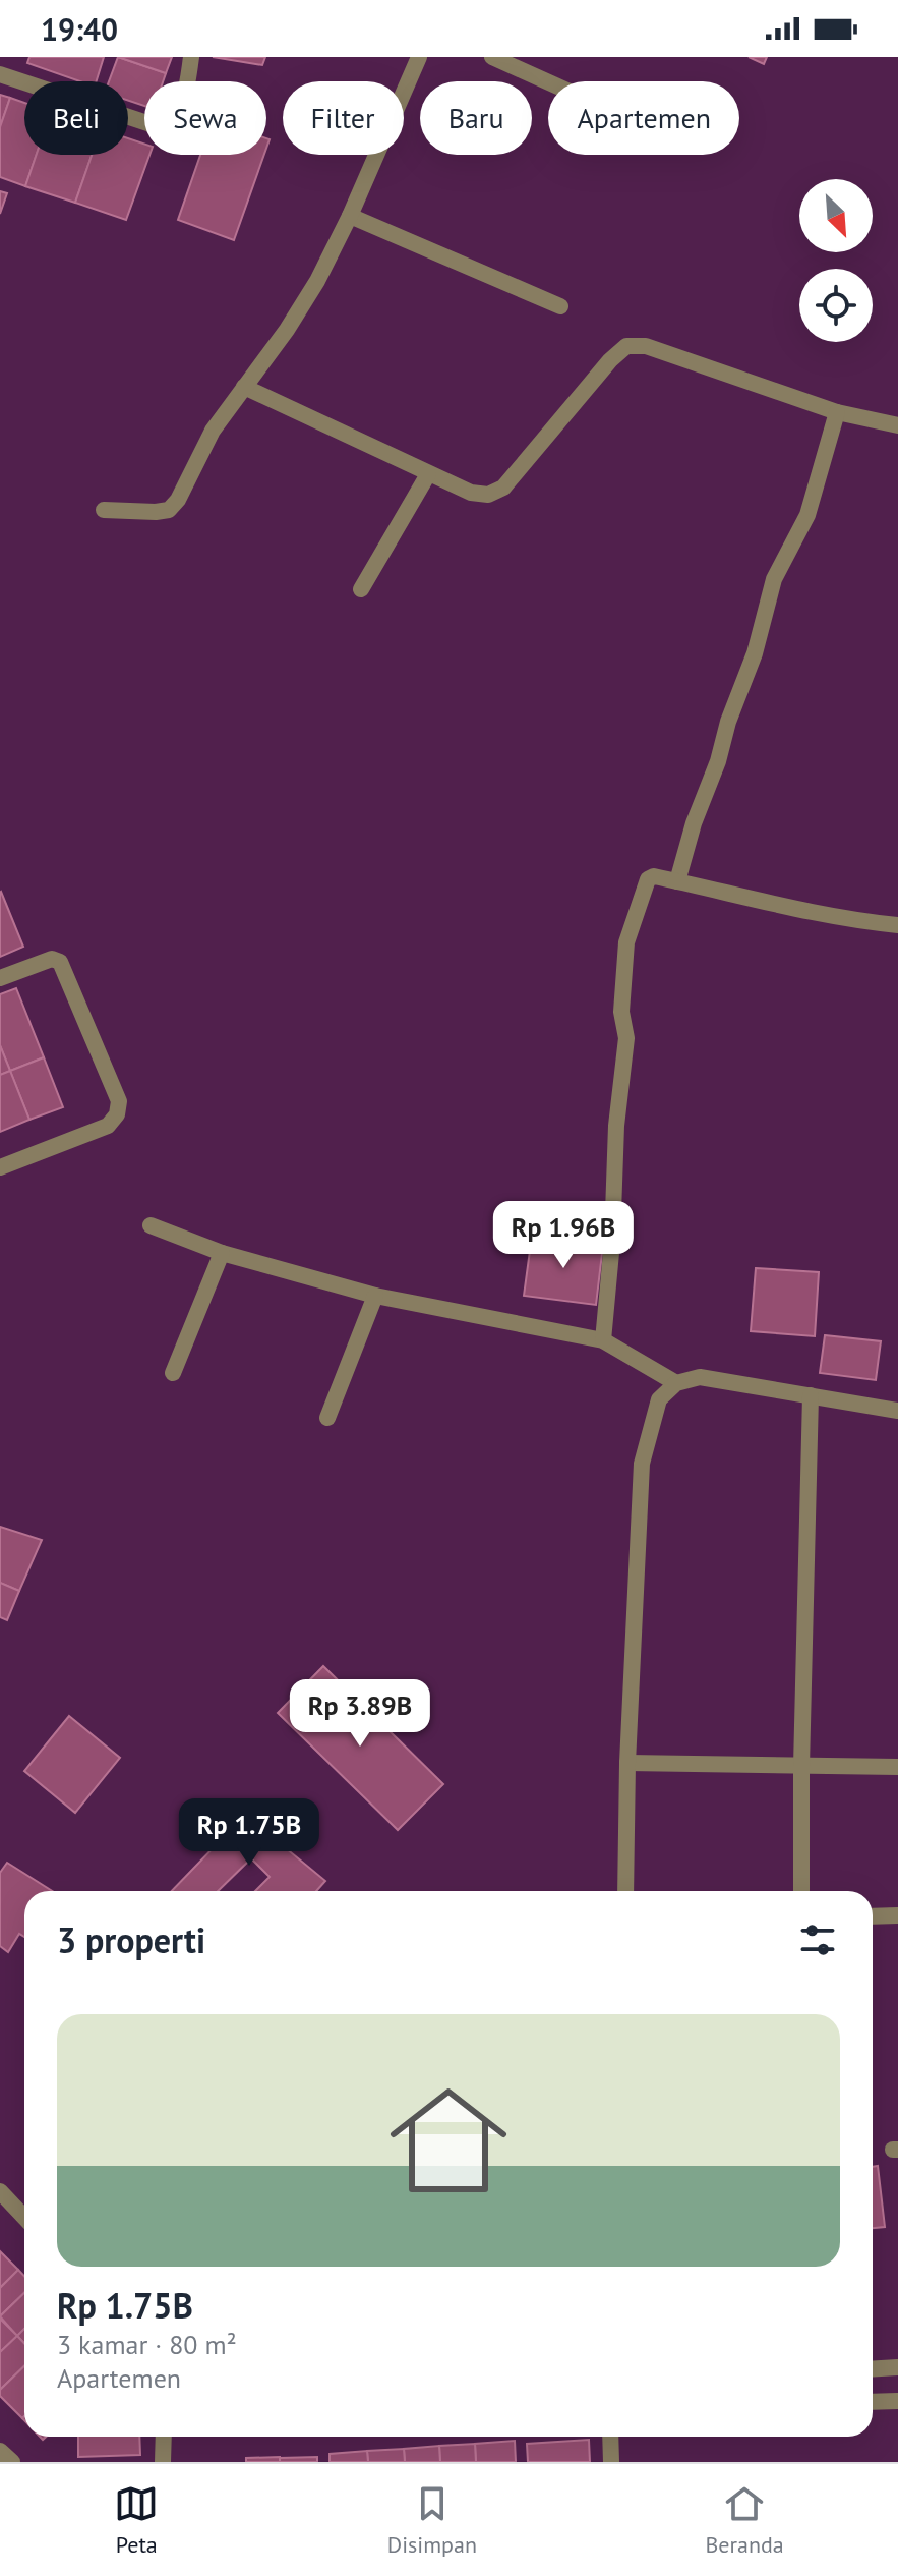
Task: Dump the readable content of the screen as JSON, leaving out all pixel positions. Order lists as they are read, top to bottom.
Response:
{
  "north": "bottom right",
  "page": {
    "status": "19:40",
    "chip": [
      "Beli",
      "Sewa",
      "Filter",
      "Baru",
      "Apartemen"
    ],
    "price": ["Rp 1.96B", "Rp 3.89B", "Rp 1.75B"],
    "heading": "3 properti",
    "list": [
      {
        "name": "Rp 1.75B",
        "note": "3 kamar · 80 m² · Apartemen"
      }
    ],
    "tabs": ["Peta", "Disimpan", "Beranda"]
  }
}
